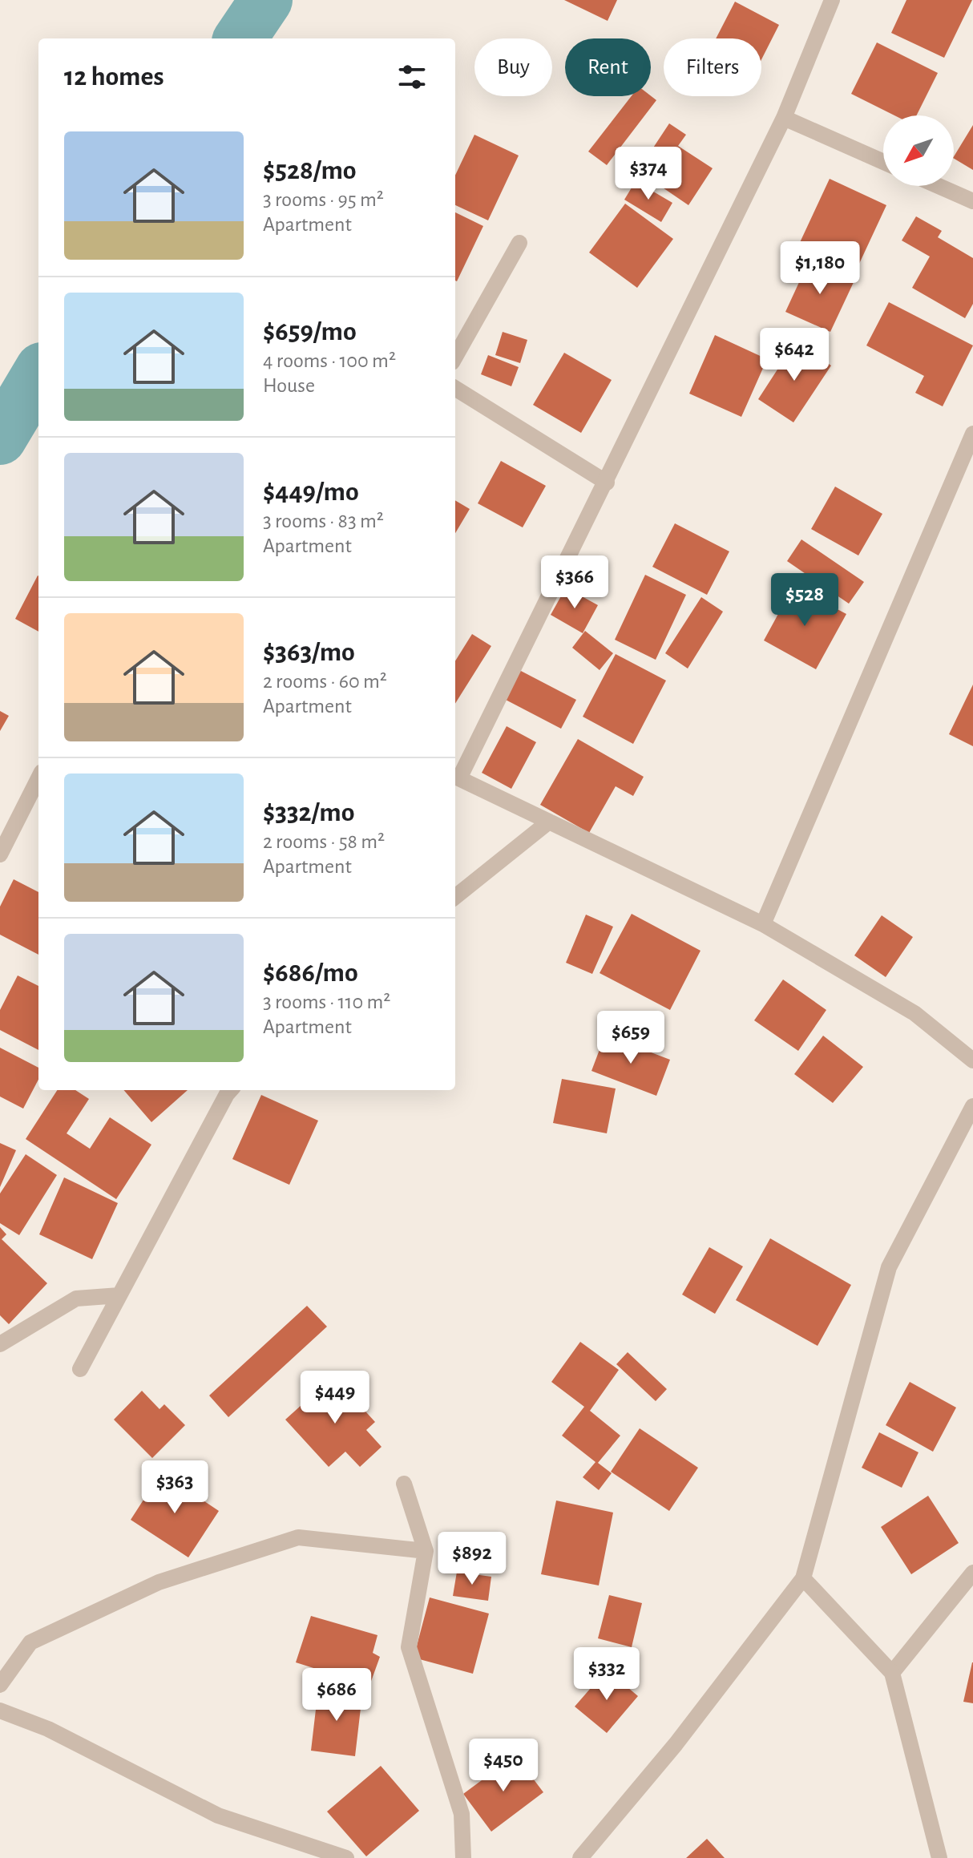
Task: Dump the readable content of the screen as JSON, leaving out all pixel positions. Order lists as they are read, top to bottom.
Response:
{
  "north": "bottom left",
  "page": {
    "chip": ["Buy", "Rent", "Filters"],
    "heading": "12 homes",
    "list": [
      {
        "name": "$528/mo",
        "note": "3 rooms · 95 m² · Apartment"
      },
      {
        "name": "$659/mo",
        "note": "4 rooms · 100 m² · House"
      },
      {
        "name": "$449/mo",
        "note": "3 rooms · 83 m² · Apartment"
      },
      {
        "name": "$363/mo",
        "note": "2 rooms · 60 m² · Apartment"
      },
      {
        "name": "$332/mo",
        "note": "2 rooms · 58 m² · Apartment"
      },
      {
        "name": "$686/mo",
        "note": "3 rooms · 110 m² · Apartment"
      }
    ],
    "price": [
      "$374",
      "$1,180",
      "$642",
      "$366",
      "$528",
      "$659",
      "$449",
      "$363",
      "$892",
      "$332",
      "$686",
      "$450"
    ]
  }
}
